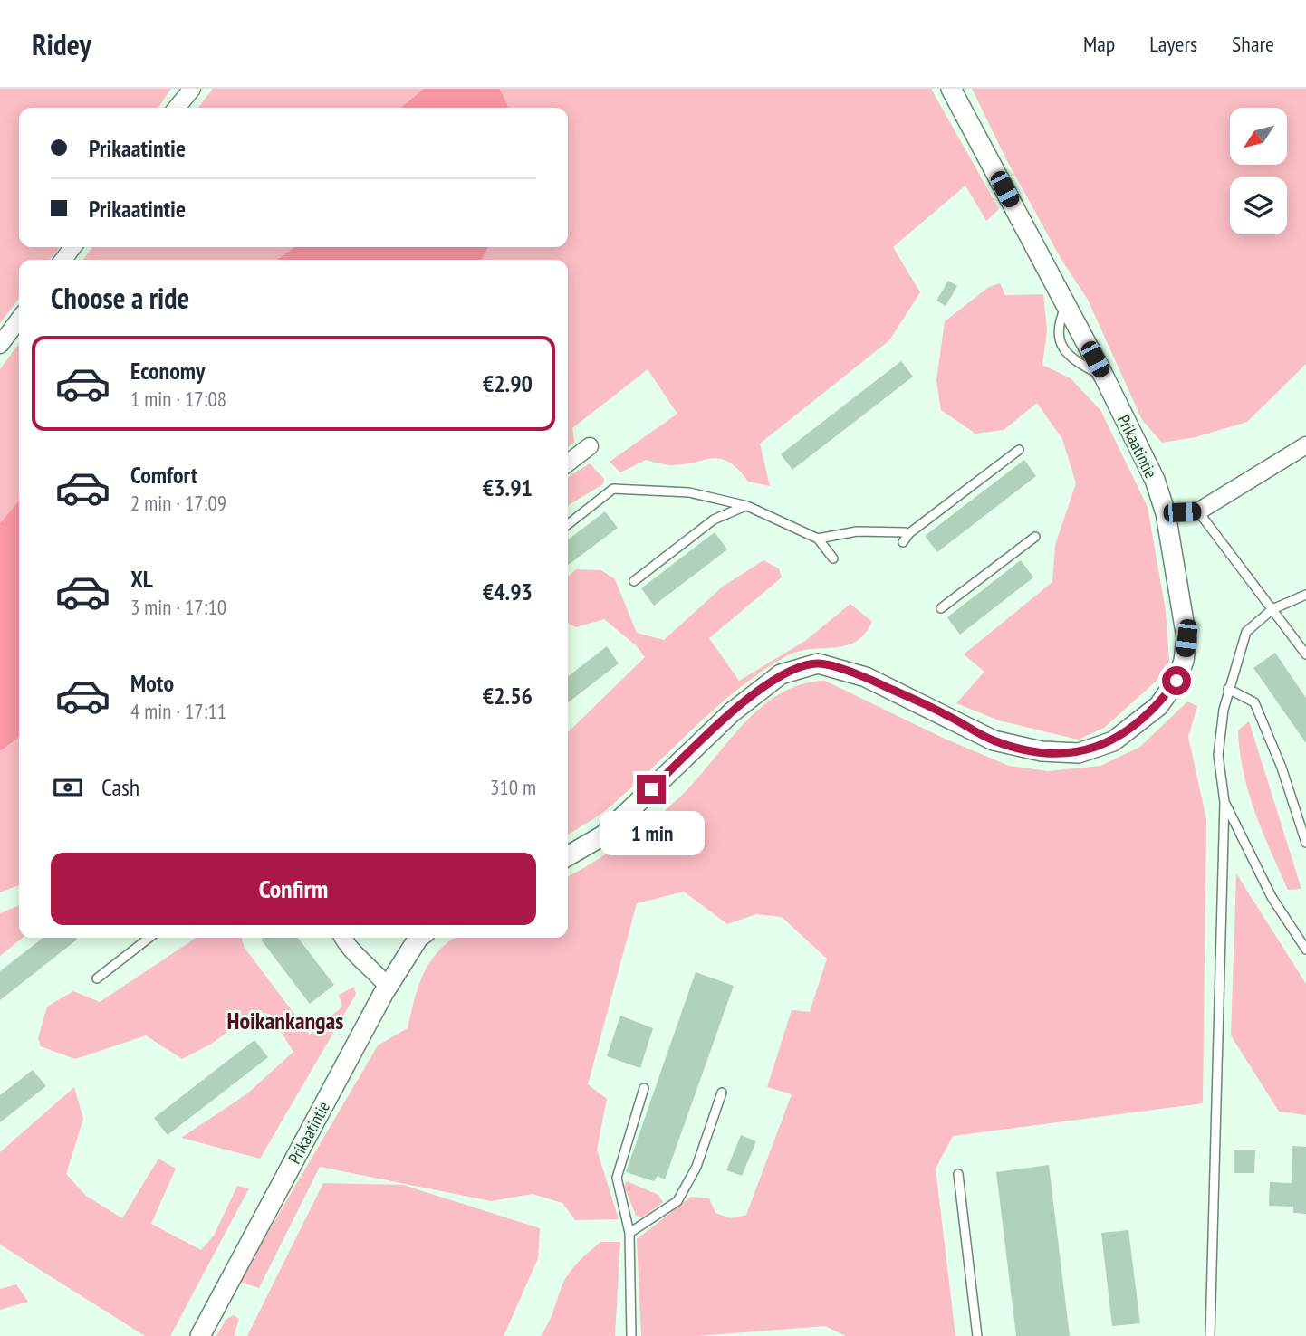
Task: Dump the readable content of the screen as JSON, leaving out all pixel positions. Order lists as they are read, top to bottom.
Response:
{
  "streets": {
    "street": ["Prikaatintie"]
  },
  "districts": ["Hoikankangas"],
  "north": "bottom left",
  "page": {
    "header": "Ridey",
    "nav": ["Map", "Layers", "Share"],
    "banner": ["Prikaatintie", "Prikaatintie"],
    "heading": "Choose a ride",
    "list": [
      {
        "name": "Economy",
        "note": "1 min · 17:08",
        "value": "€2.90"
      },
      {
        "name": "Comfort",
        "note": "2 min · 17:09",
        "value": "€3.91"
      },
      {
        "name": "XL",
        "note": "3 min · 17:10",
        "value": "€4.93"
      },
      {
        "name": "Moto",
        "note": "4 min · 17:11",
        "value": "€2.56"
      }
    ],
    "pay": ["Cash", "310 m"],
    "bubble": "1 min",
    "buttons": "Confirm"
  }
}
